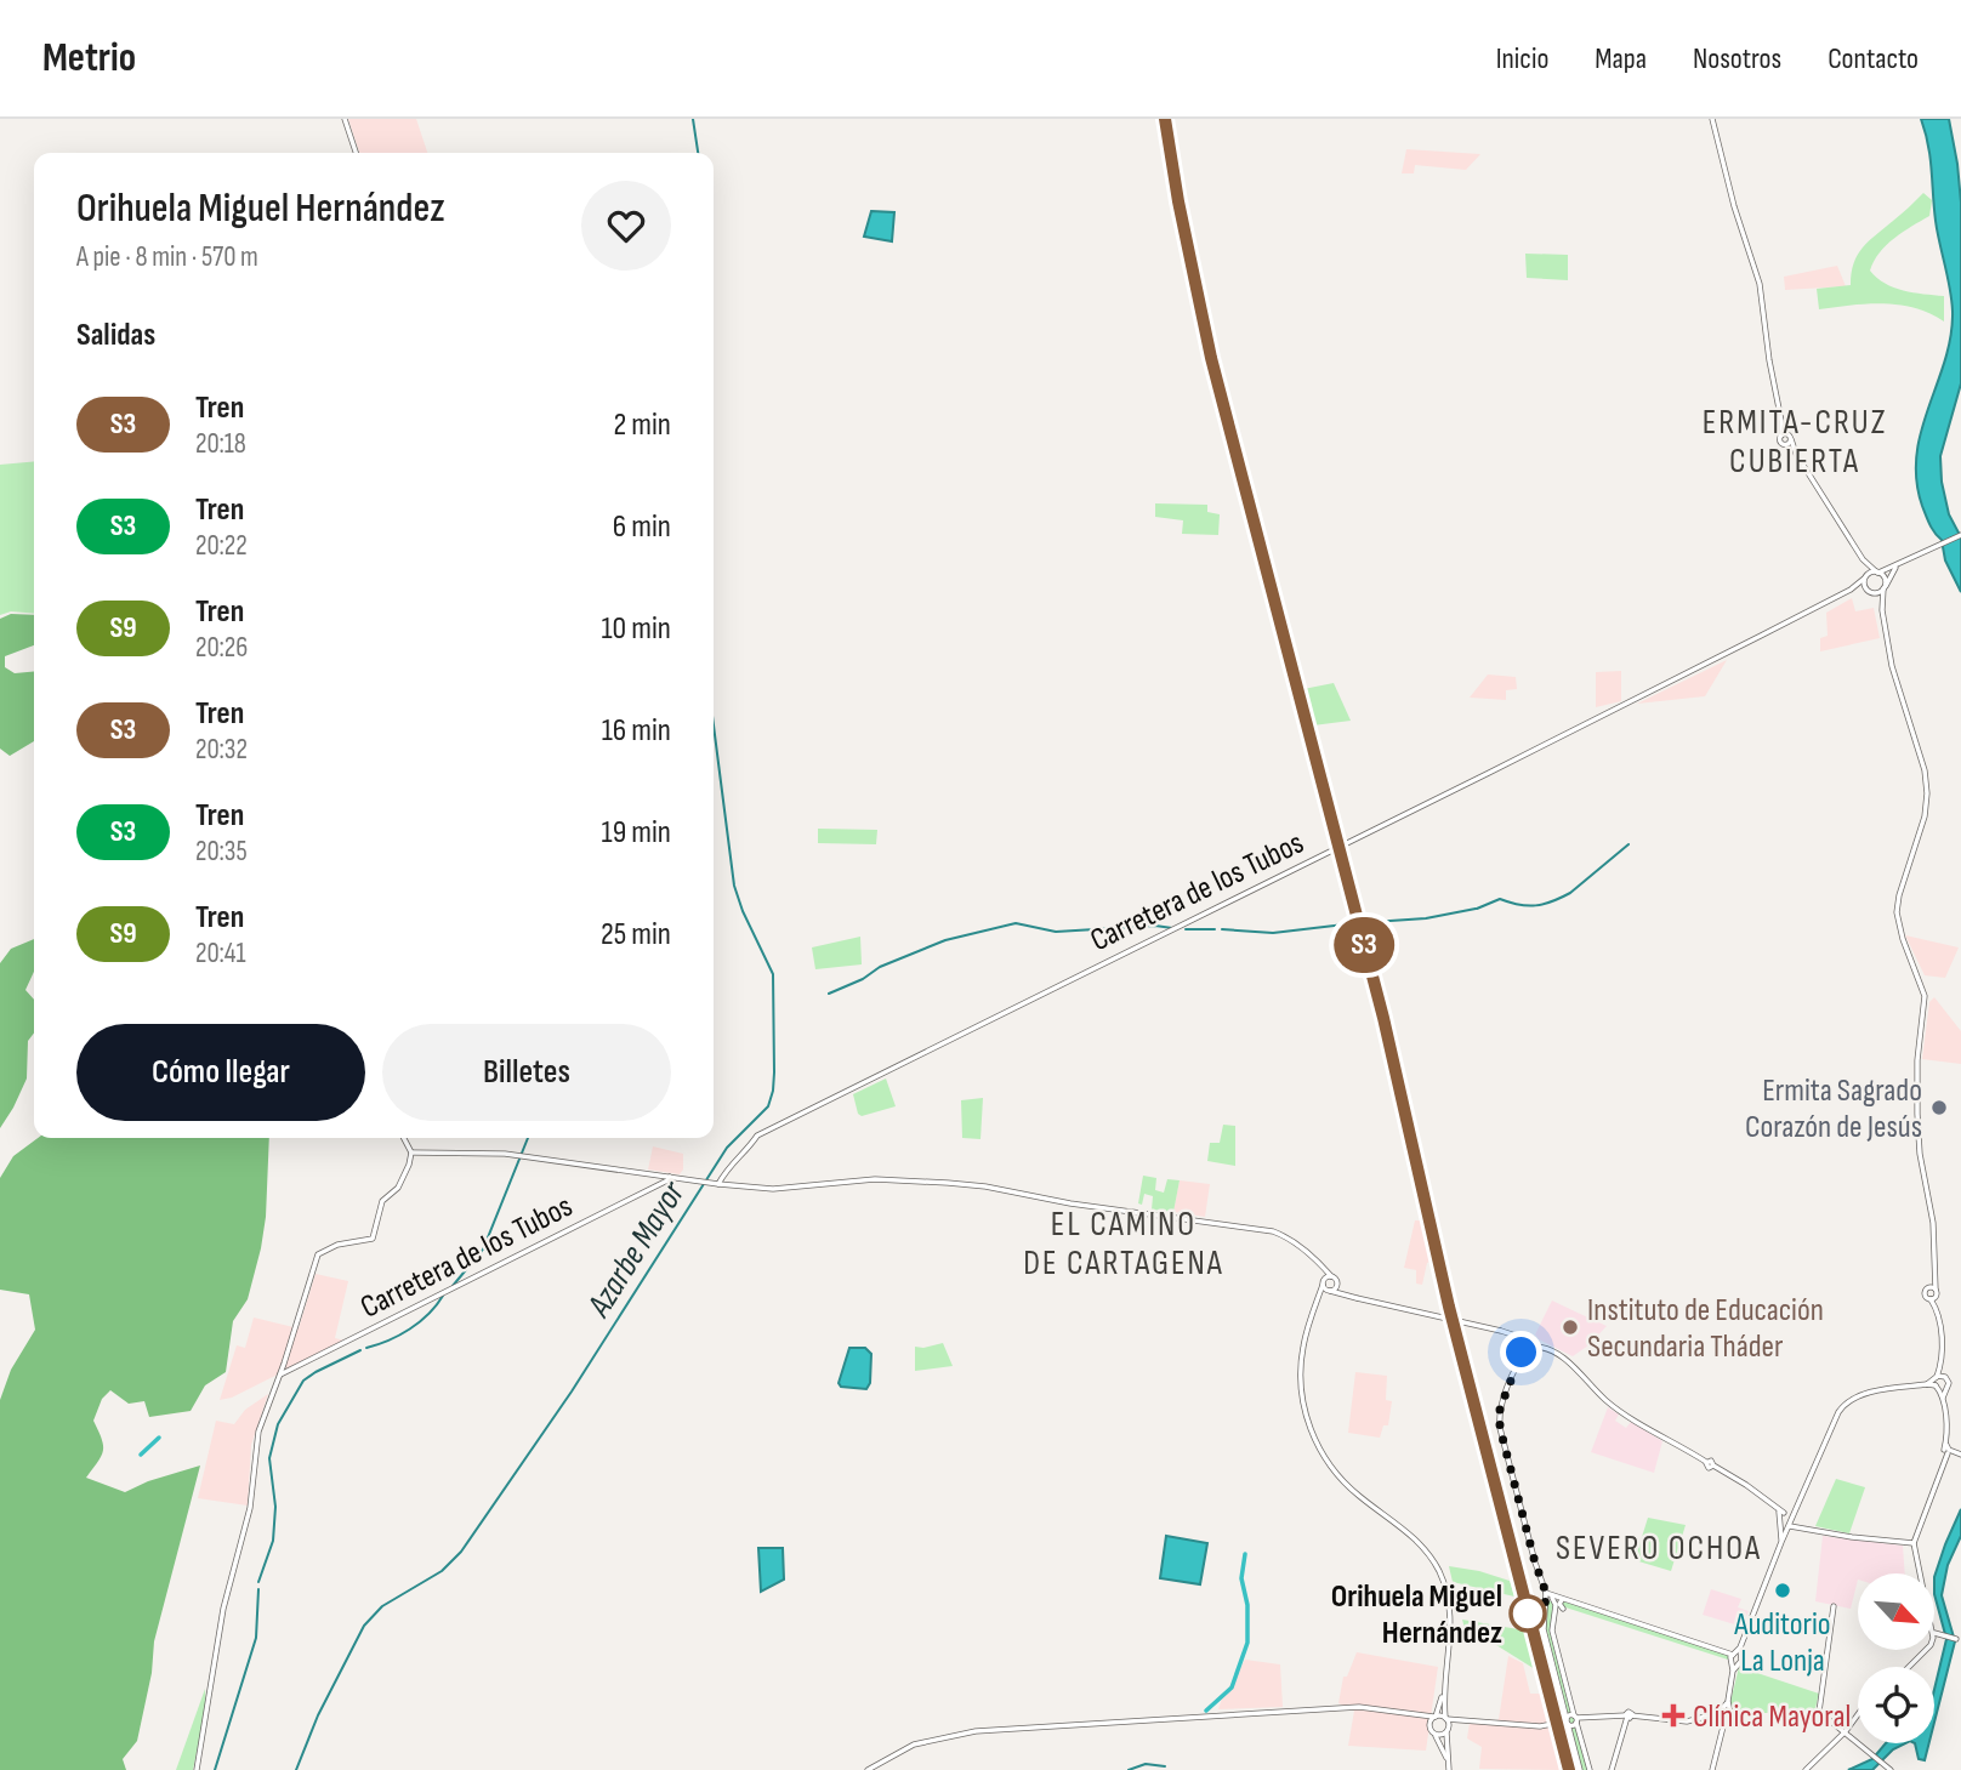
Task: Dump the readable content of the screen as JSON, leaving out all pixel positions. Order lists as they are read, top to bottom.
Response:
{
  "streets": {
    "main road": ["Carretera de los Tubos"]
  },
  "districts": ["ERMITA-CRUZ CUBIERTA", "EL CAMINO DE CARTAGENA", "SEVERO OCHOA"],
  "water": ["Azarbe Mayor"],
  "places": {
    "other": [
      "Ermita Sagrado Corazón de Jesús",
      "Instituto de Educación Secundaria Tháder",
      "Auditorio La Lonja",
      "Orihuela Miguel Hernández"
    ],
    "health": ["Clínica Mayoral"]
  },
  "north": "bottom right",
  "page": {
    "header": "Metrio",
    "nav": [
      "Inicio",
      "Mapa",
      "Nosotros",
      "Contacto"
    ],
    "on_map": "S3",
    "heading": [
      ["Orihuela Miguel Hernández", "A pie · 8 min · 570 m"],
      "Salidas"
    ],
    "list": [
      {
        "mark": "S3",
        "name": "Tren",
        "note": "20:18",
        "value": "2 min"
      },
      {
        "mark": "S3",
        "name": "Tren",
        "note": "20:22",
        "value": "6 min"
      },
      {
        "mark": "S9",
        "name": "Tren",
        "note": "20:26",
        "value": "10 min"
      },
      {
        "mark": "S3",
        "name": "Tren",
        "note": "20:32",
        "value": "16 min"
      },
      {
        "mark": "S3",
        "name": "Tren",
        "note": "20:35",
        "value": "19 min"
      },
      {
        "mark": "S9",
        "name": "Tren",
        "note": "20:41",
        "value": "25 min"
      }
    ],
    "buttons": ["Cómo llegar", "Billetes"]
  }
}
